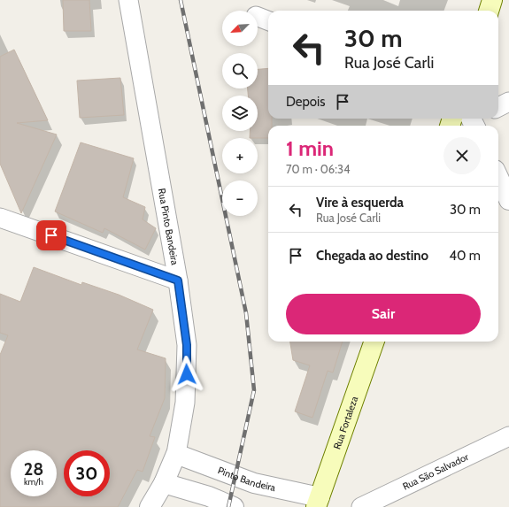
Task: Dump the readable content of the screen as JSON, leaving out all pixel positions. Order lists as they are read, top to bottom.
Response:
{
  "streets": {
    "main road": ["Rua Fortaleza"],
    "street": ["Rua Pinto Bandeira", "Rua São Salvador", "Pinto Bandeira"]
  },
  "crossings": [
    ["Rua Pinto Bandeira", "Pinto Bandeira"],
    ["Rua Fortaleza", "Pinto Bandeira"]
  ],
  "north": "bottom left",
  "page": {
    "map_buttons": ["+", "−"],
    "turn": ["30 m", "Rua José Carli"],
    "then": "Depois",
    "heading": ["1 min", "70 m · 06:34"],
    "list": [
      {
        "name": "Vire à esquerda",
        "note": "Rua José Carli",
        "value": "30 m"
      },
      {
        "name": "Chegada ao destino",
        "value": "40 m"
      }
    ],
    "buttons": "Sair",
    "speed": "28 km/h",
    "limit": "30"
  }
}
